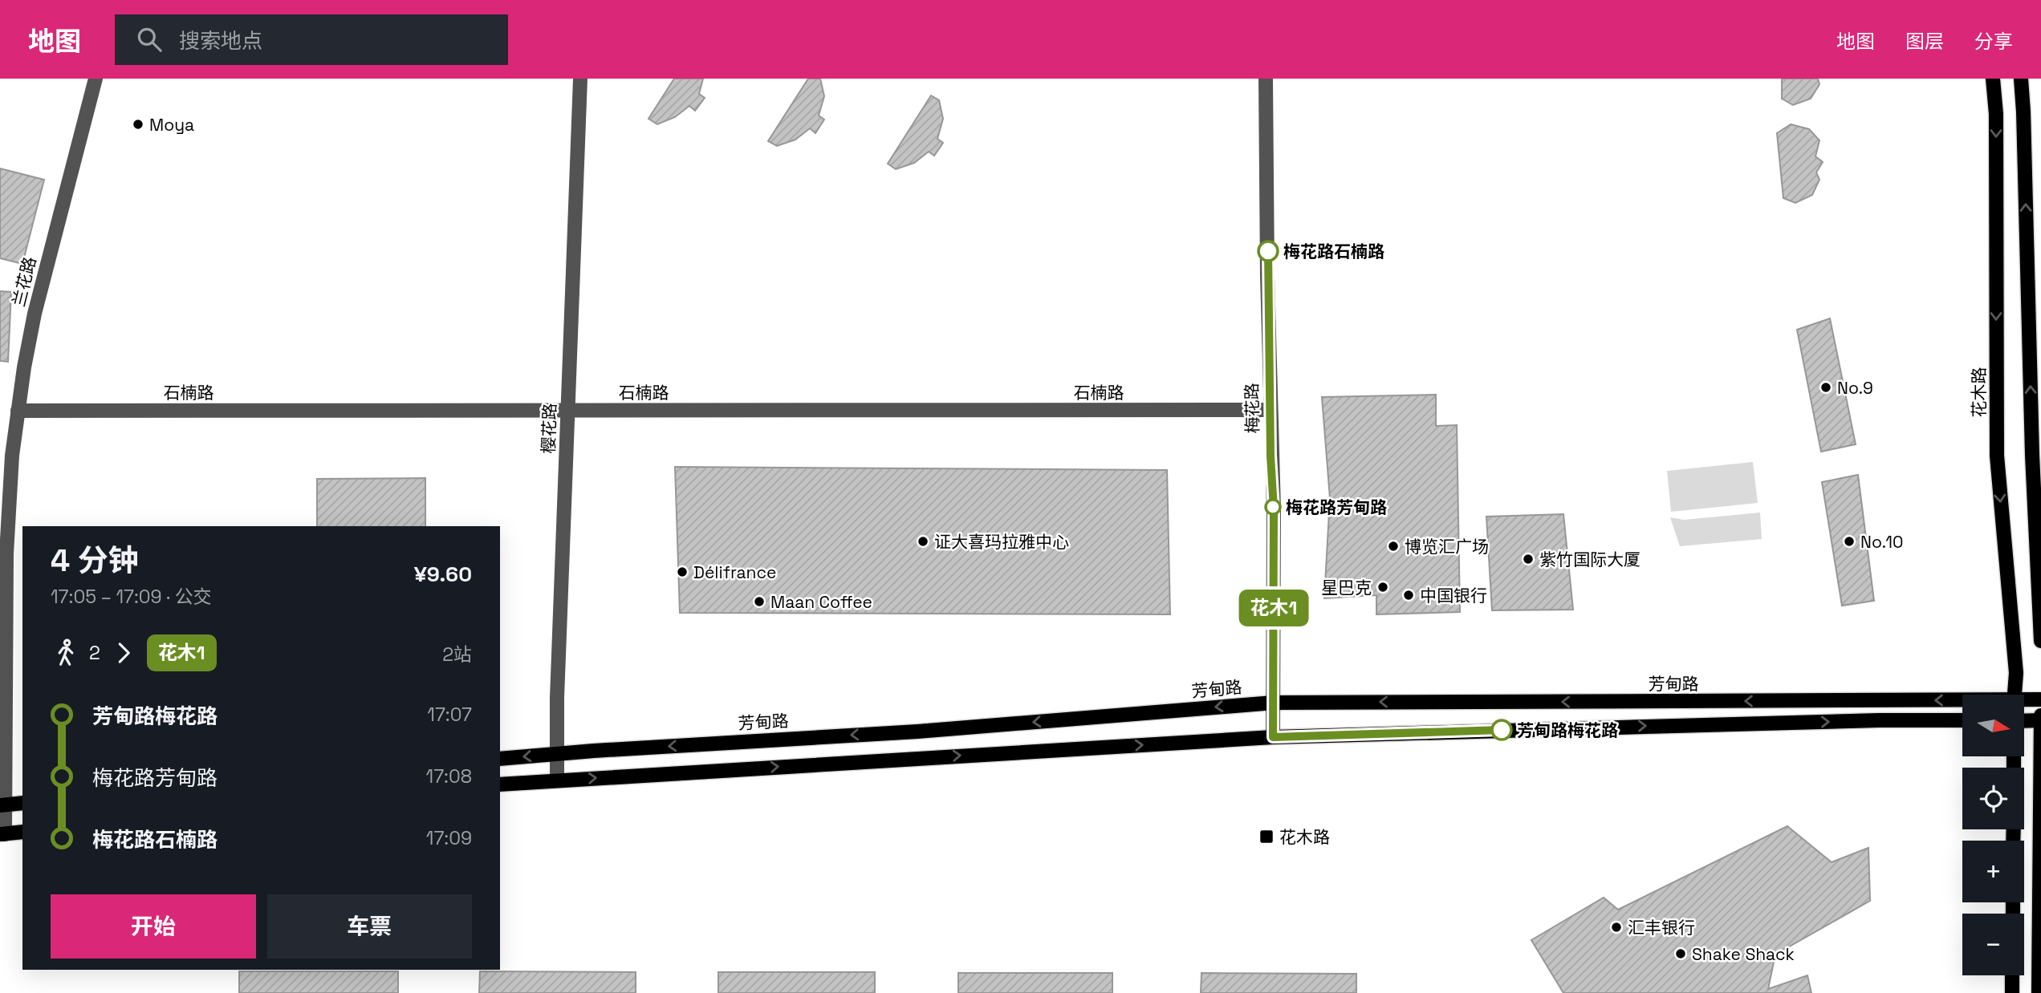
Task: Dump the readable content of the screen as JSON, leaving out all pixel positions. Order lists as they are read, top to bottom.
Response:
{
  "streets": {
    "main road": ["花木路", "芳甸路"],
    "street": [
      "兰花路",
      "石楠路",
      "梅花路",
      "樱花路"
    ]
  },
  "crossings": [
    ["兰花路", "石楠路"],
    ["石楠路", "梅花路"],
    ["石楠路", "樱花路"],
    ["梅花路", "芳甸路"],
    ["樱花路", "芳甸路"]
  ],
  "places": {
    "other": [
      "Moya",
      "梅花路石楠路",
      "No.9",
      "梅花路芳甸路",
      "证大喜玛拉雅中心",
      "No.10",
      "博览汇广场",
      "紫竹国际大厦",
      "Délifrance",
      "星巴克",
      "中国银行",
      "Maan Coffee",
      "芳甸路梅花路",
      "汇丰银行",
      "Shake Shack"
    ],
    "transit": ["花木路"]
  },
  "lines": ["bus line 花木1"],
  "north": "right",
  "page": {
    "header": "地图",
    "search": "搜索地点",
    "nav": ["地图", "图层", "分享"],
    "on_map": "花木1",
    "heading": ["4 分钟", "17:05 – 17:09 · 公交", "¥9.60"],
    "legs": ["2", "花木1", "2站"],
    "list": [
      {
        "name": "芳甸路梅花路",
        "value": "17:07"
      },
      {
        "name": "梅花路芳甸路",
        "value": "17:08"
      },
      {
        "name": "梅花路石楠路",
        "value": "17:09"
      }
    ],
    "map_buttons": ["+", "−"],
    "buttons": ["开始", "车票"]
  }
}
